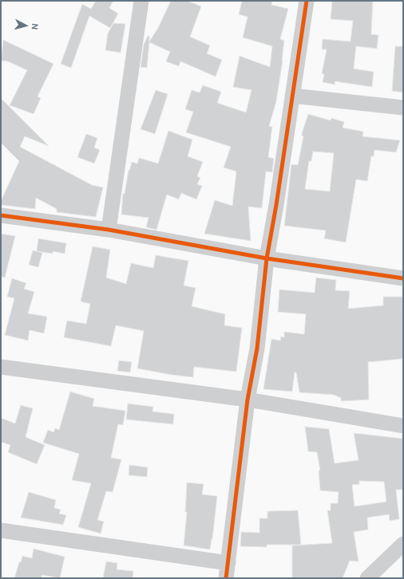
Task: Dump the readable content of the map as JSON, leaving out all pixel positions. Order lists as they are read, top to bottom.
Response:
{
  "north": "right"
}
